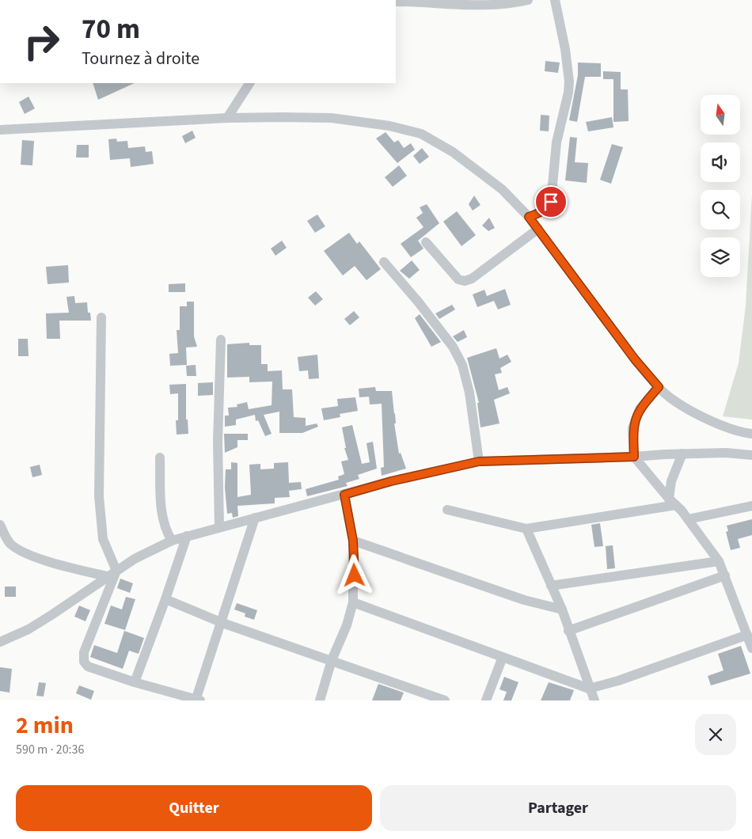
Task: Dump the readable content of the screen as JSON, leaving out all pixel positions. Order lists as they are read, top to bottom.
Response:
{
  "north": "top",
  "page": {
    "turn": ["70 m", "Tournez à droite"],
    "heading": ["2 min", "590 m · 20:36"],
    "buttons": ["Quitter", "Partager"]
  }
}
